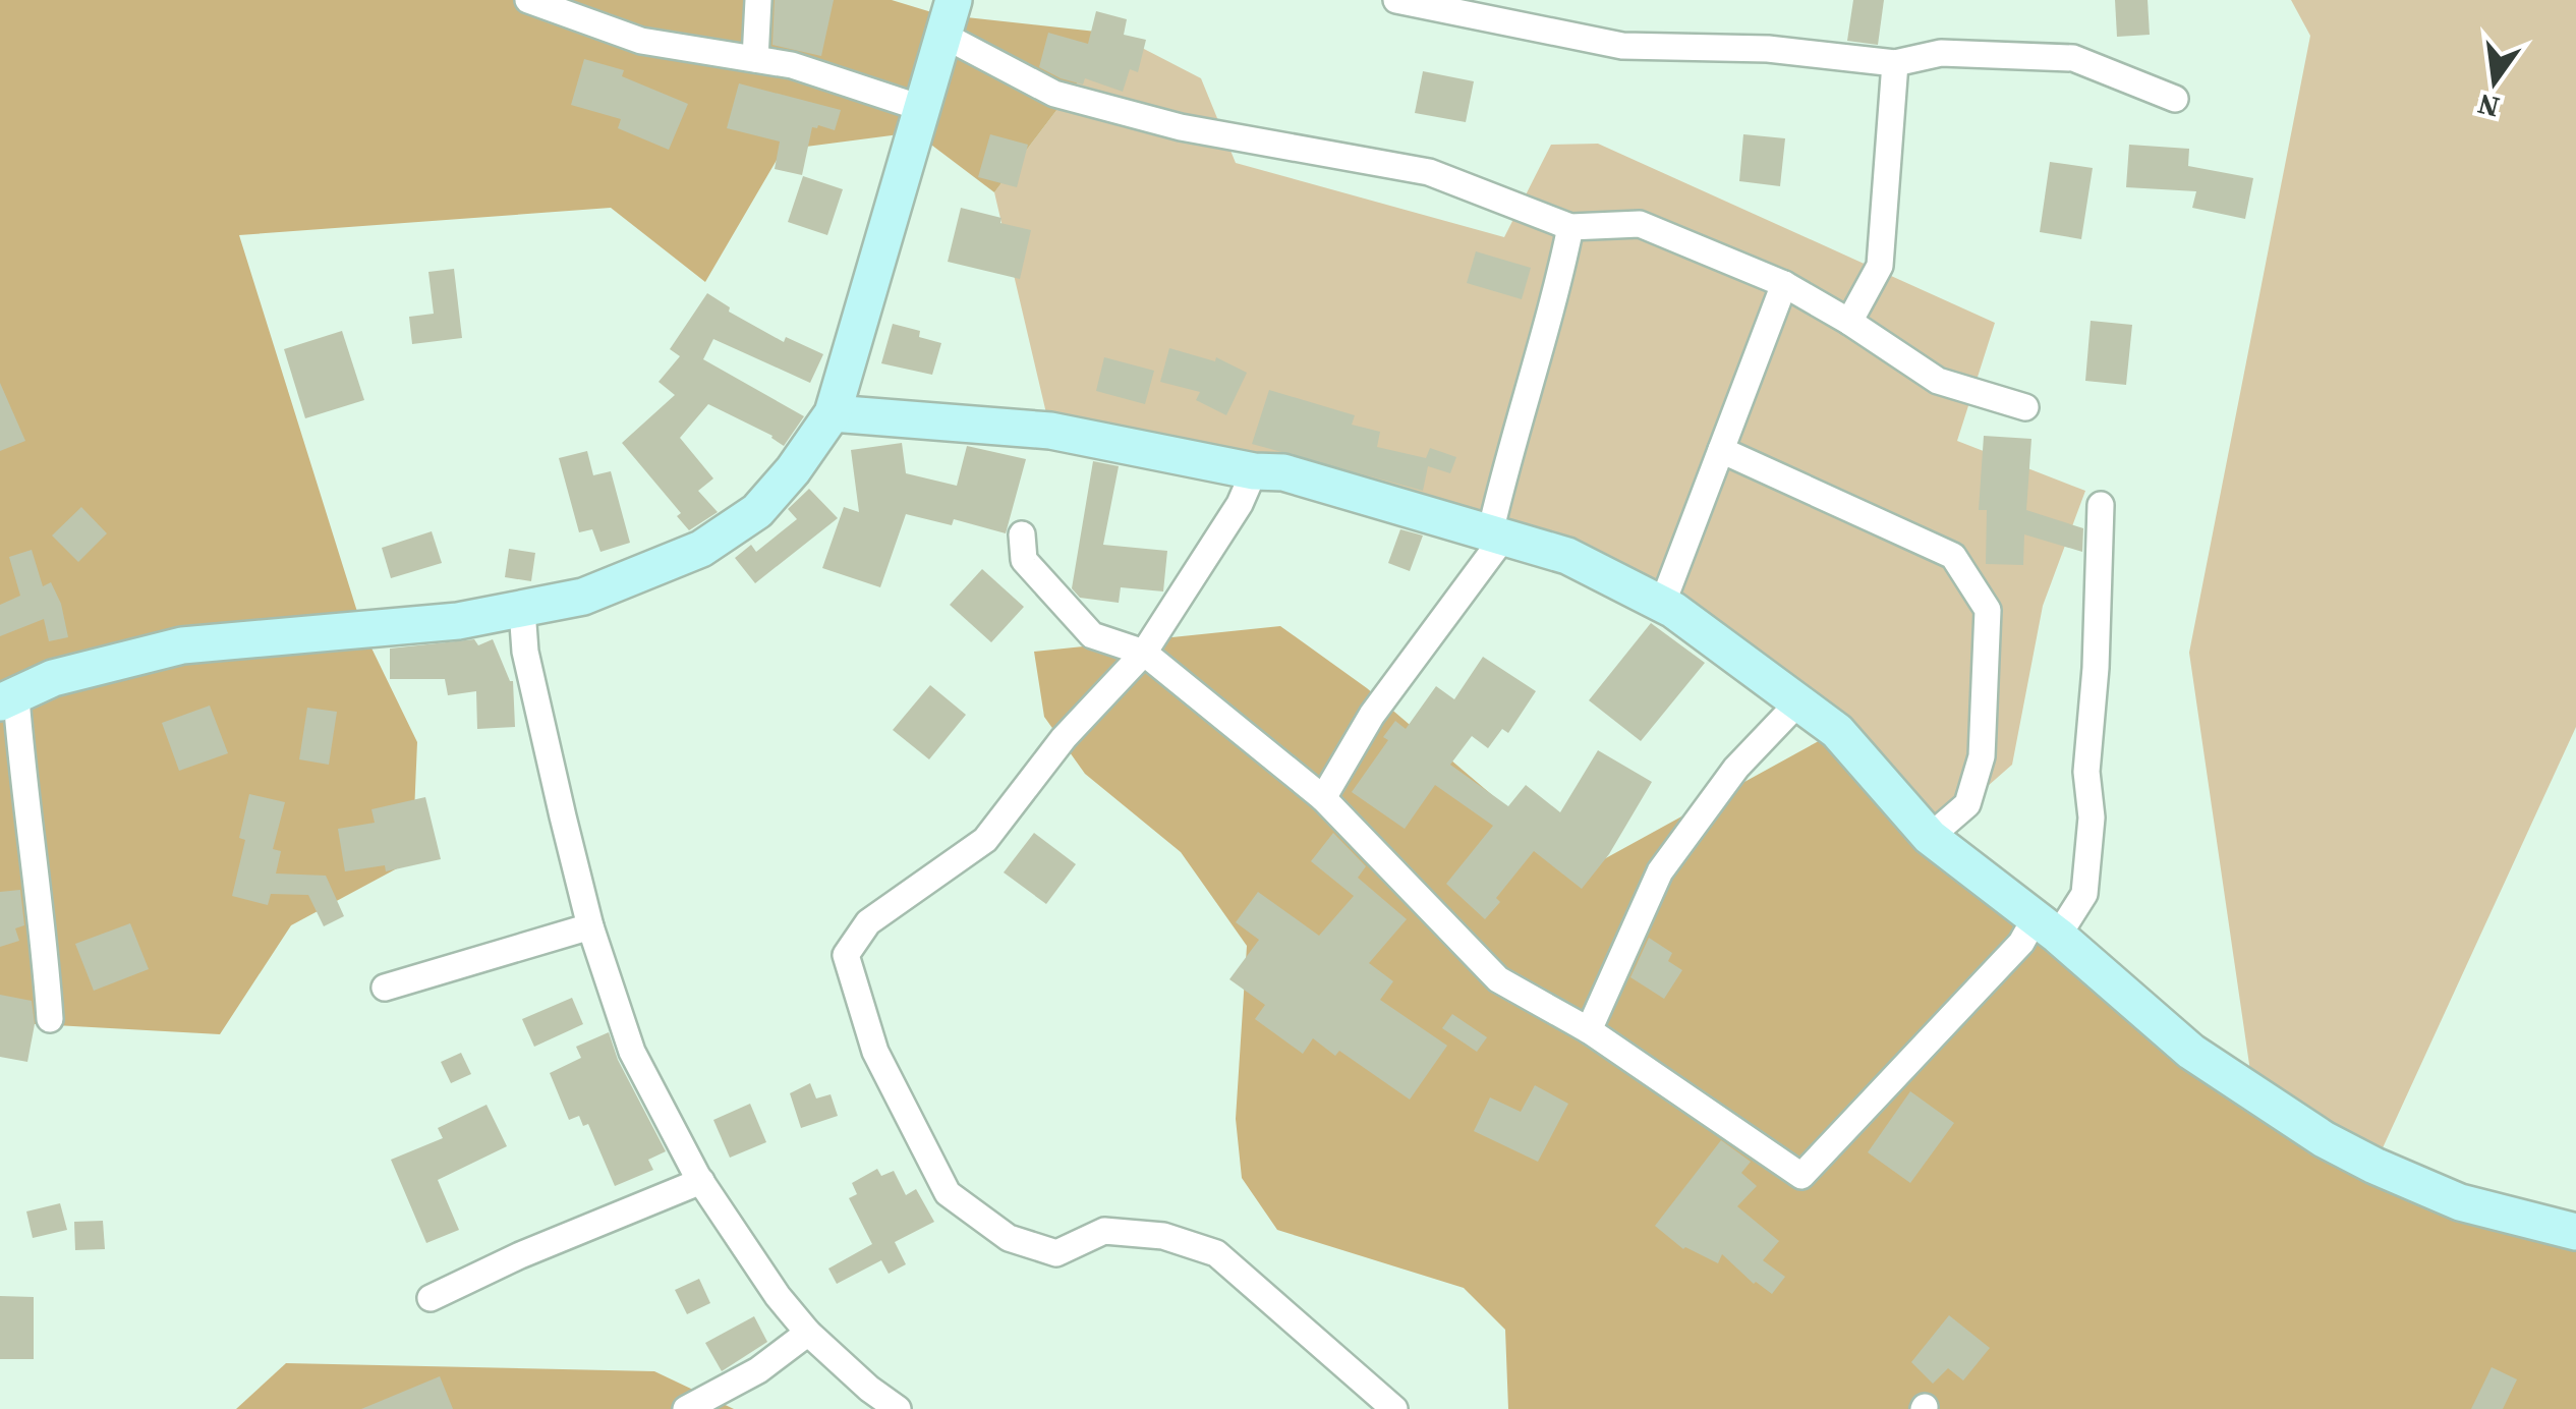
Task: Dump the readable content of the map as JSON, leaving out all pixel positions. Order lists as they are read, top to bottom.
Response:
{
  "north": "bottom"
}
